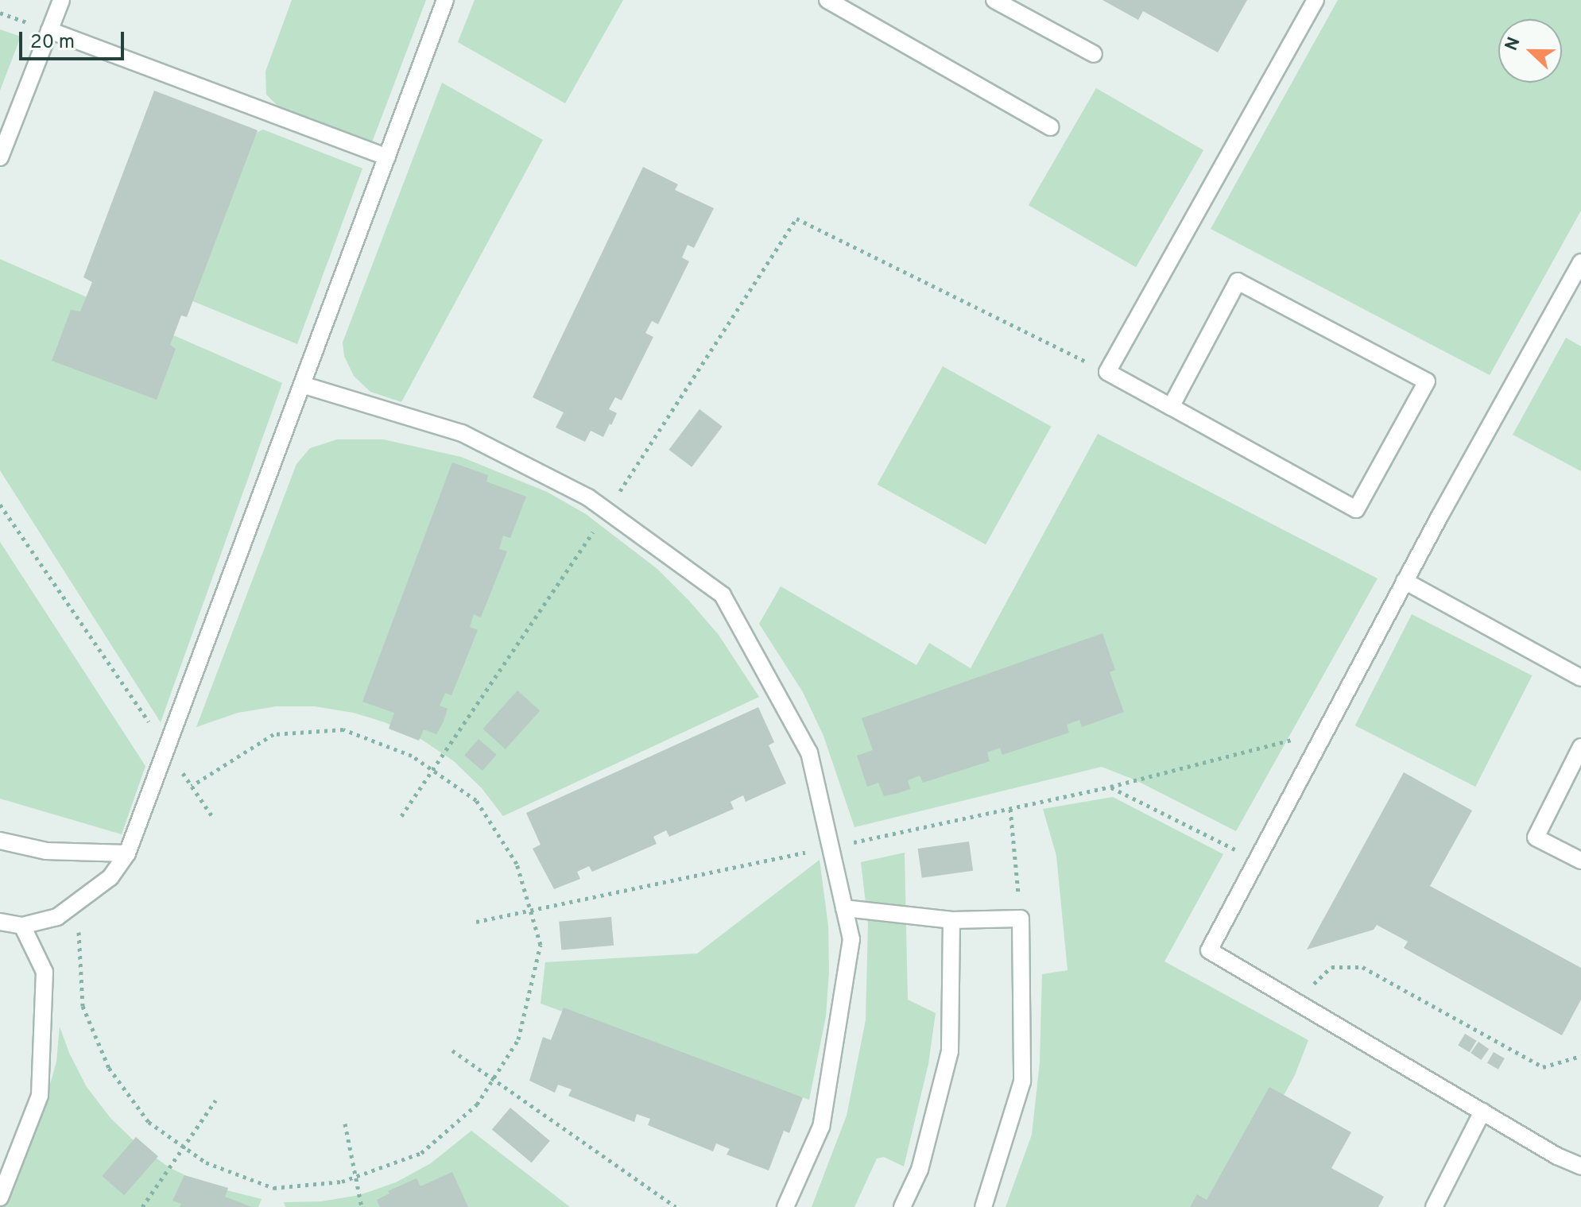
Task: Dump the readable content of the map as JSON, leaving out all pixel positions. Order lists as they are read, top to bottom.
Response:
{
  "scale_bar": "20 m",
  "north": "left"
}
